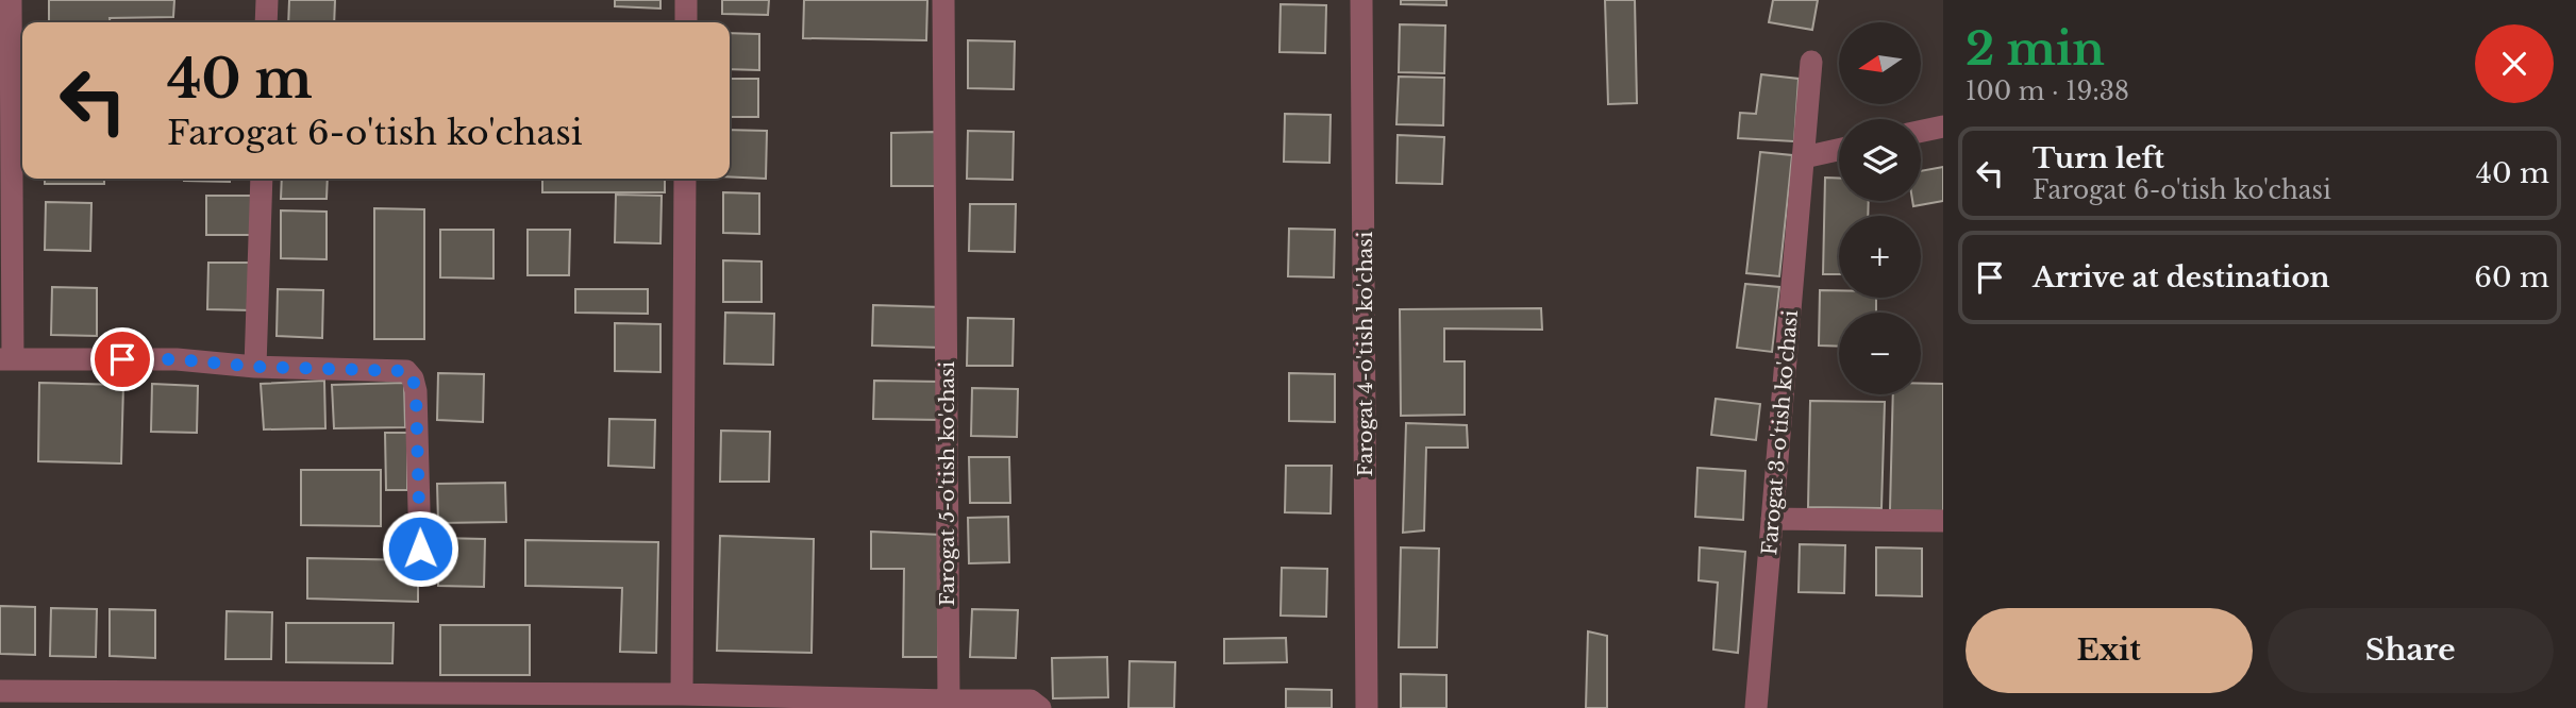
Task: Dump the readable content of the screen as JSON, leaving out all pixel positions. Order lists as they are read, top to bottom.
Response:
{
  "streets": {
    "street": ["Farogat 4-o'tish ko'chasi", "Farogat 3-o'tish ko'chasi", "Farogat 5-o'tish ko'chasi"]
  },
  "north": "left",
  "page": {
    "heading": ["2 min", "100 m · 19:38"],
    "map_buttons": ["+", "−"],
    "turn": ["40 m", "Farogat 6-o'tish ko'chasi"],
    "list": [
      {
        "name": "Turn left",
        "note": "Farogat 6-o'tish ko'chasi",
        "value": "40 m"
      },
      {
        "name": "Arrive at destination",
        "value": "60 m"
      }
    ],
    "buttons": ["Exit", "Share"]
  }
}
